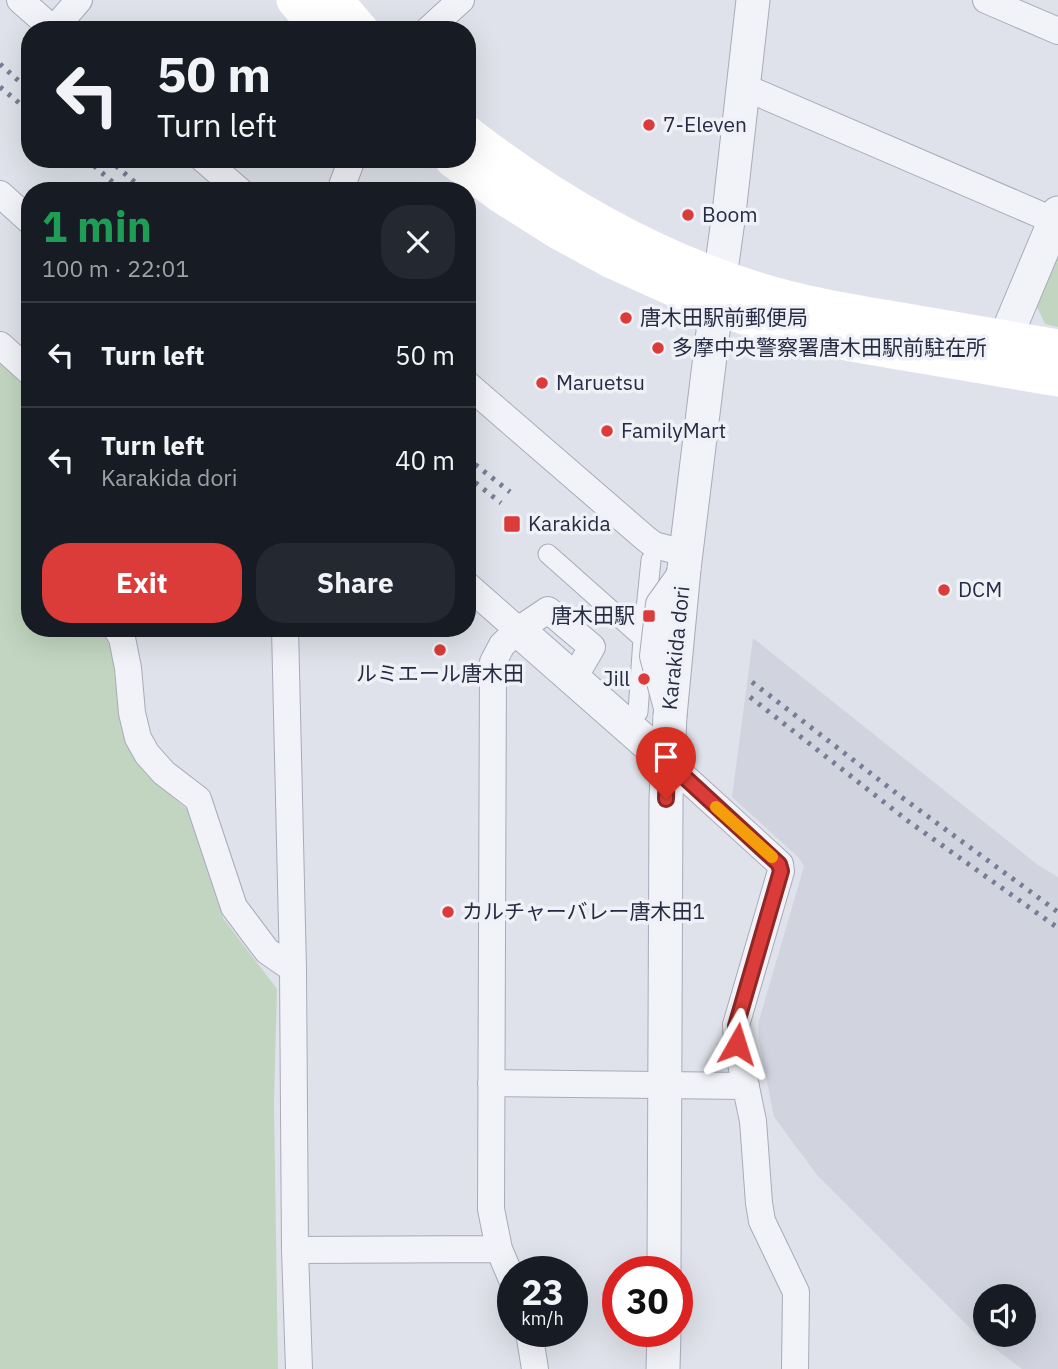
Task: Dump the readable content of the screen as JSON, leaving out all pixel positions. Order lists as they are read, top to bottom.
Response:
{
  "streets": {
    "street": ["Karakida dori"]
  },
  "places": {
    "other": [
      "7-Eleven",
      "Boom",
      "唐木田駅前郵便局",
      "多摩中央警察署唐木田駅前駐在所",
      "Maruetsu",
      "FamilyMart",
      "DCM",
      "ルミエール唐木田",
      "Jill",
      "カルチャーバレー唐木田1"
    ],
    "transit": ["Karakida", "唐木田駅"]
  },
  "page": {
    "turn": ["50 m", "Turn left"],
    "heading": ["1 min", "100 m · 22:01"],
    "list": [
      {
        "name": "Turn left",
        "value": "50 m"
      },
      {
        "name": "Turn left",
        "note": "Karakida dori",
        "value": "40 m"
      }
    ],
    "buttons": ["Exit", "Share"],
    "speed": "23 km/h",
    "limit": "30"
  }
}
